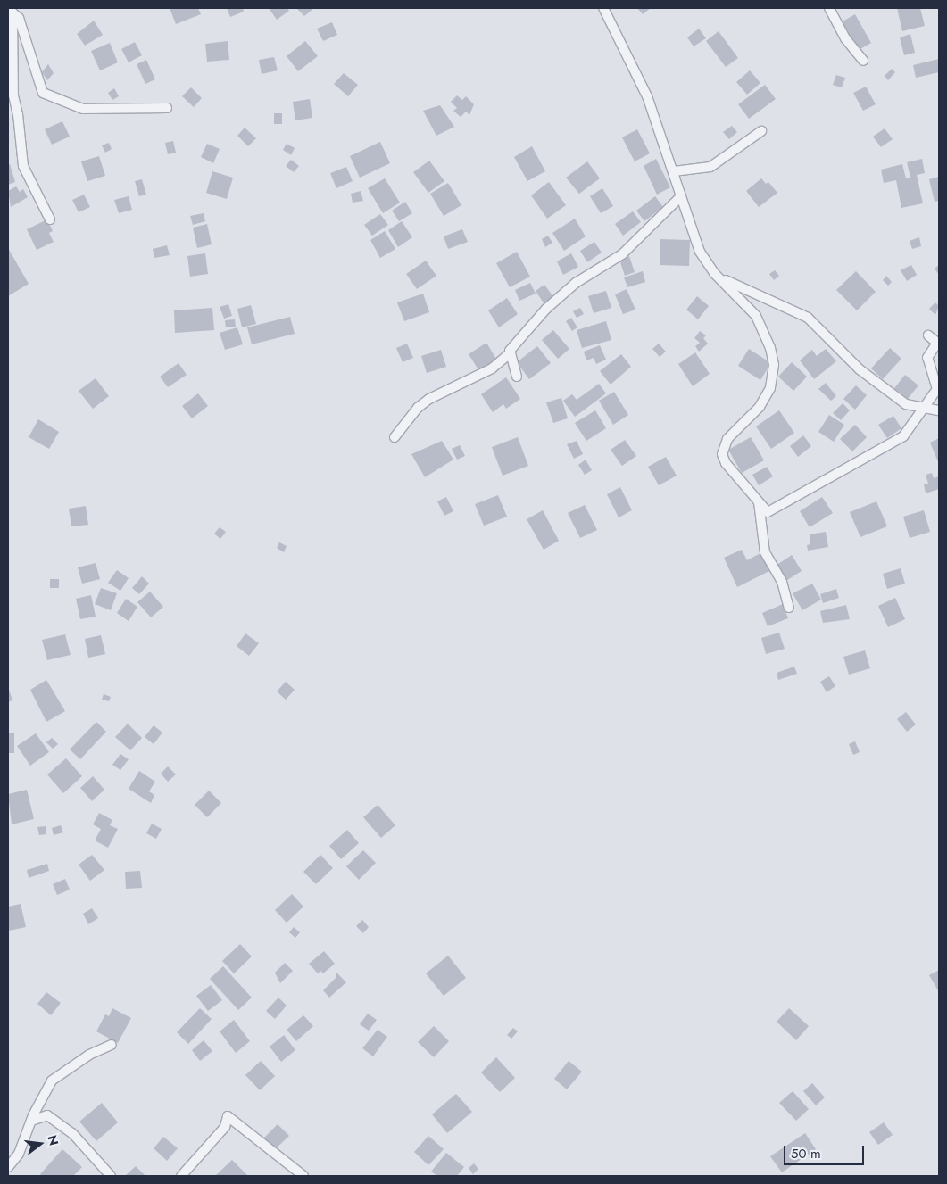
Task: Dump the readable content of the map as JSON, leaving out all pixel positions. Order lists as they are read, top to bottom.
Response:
{
  "scale_bar": "50 m",
  "north": "right"
}
